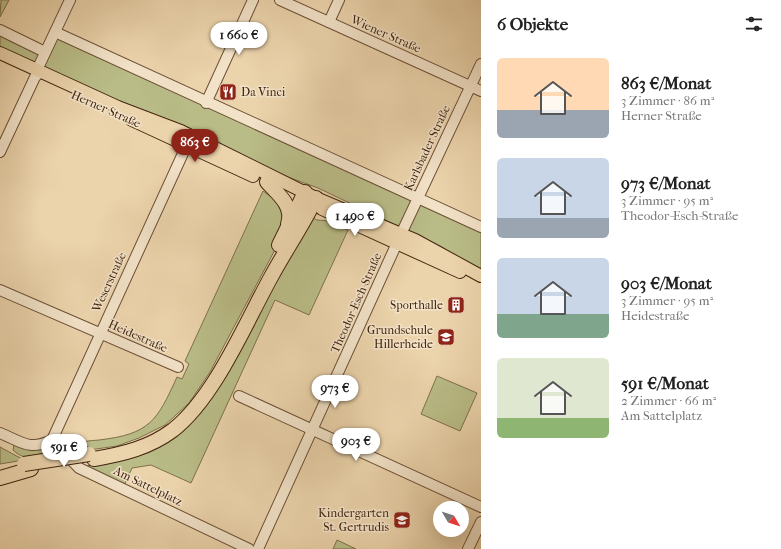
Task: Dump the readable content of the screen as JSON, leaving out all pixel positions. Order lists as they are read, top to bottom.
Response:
{
  "streets": {
    "main road": ["Herner Straße"],
    "street": [
      "Wiener Straße",
      "Karlsbader Straße",
      "Weserstraße",
      "Theodor-Esch-Straße",
      "Heidestraße",
      "Am Sattelplatz"
    ]
  },
  "crossings": [
    ["Wiener Straße", "Karlsbader Straße"],
    ["Herner Straße", "Karlsbader Straße"],
    ["Herner Straße", "Weserstraße"],
    ["Herner Straße", "Theodor-Esch-Straße"],
    ["Karlsbader Straße", "Theodor-Esch-Straße"],
    ["Weserstraße", "Heidestraße"],
    ["Weserstraße", "Am Sattelplatz"]
  ],
  "places": {
    "restaurant": ["Da Vinci"],
    "building": ["Sporthalle"],
    "school or university": ["Grundschule Hillerheide", "Kindergarten St. Gertrudis"]
  },
  "north": "bottom right",
  "page": {
    "heading": "6 Objekte",
    "price": [
      "1 660 €",
      "863 €",
      "1 490 €",
      "973 €",
      "903 €",
      "591 €"
    ],
    "list": [
      {
        "name": "863 €/Monat",
        "note": "3 Zimmer · 86 m² · Herner Straße"
      },
      {
        "name": "973 €/Monat",
        "note": "3 Zimmer · 95 m² · Theodor-Esch-Straße"
      },
      {
        "name": "903 €/Monat",
        "note": "3 Zimmer · 95 m² · Heidestraße"
      },
      {
        "name": "591 €/Monat",
        "note": "2 Zimmer · 66 m² · Am Sattelplatz"
      }
    ]
  }
}
